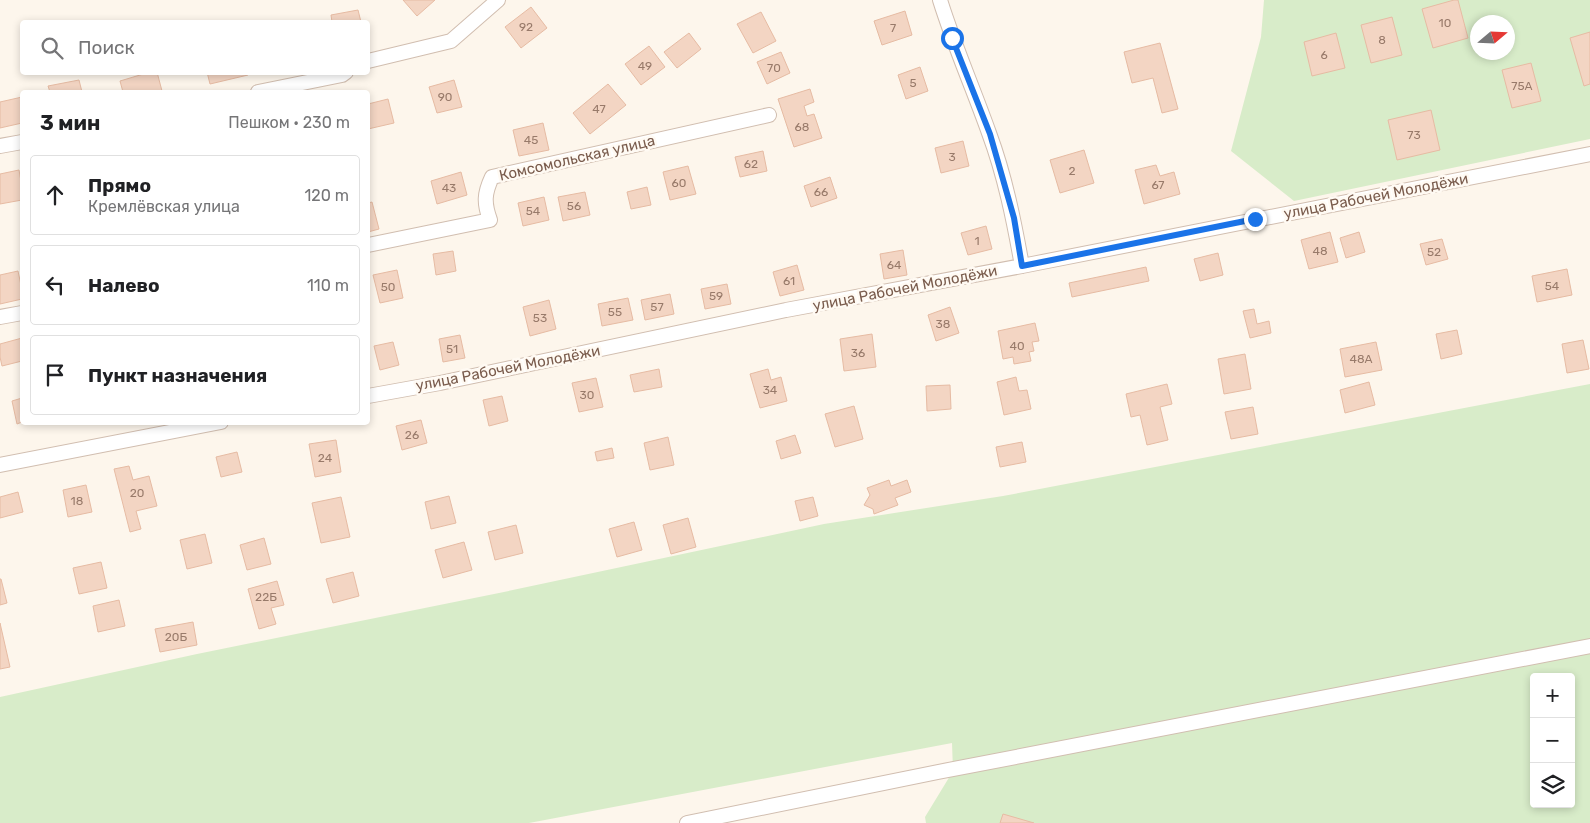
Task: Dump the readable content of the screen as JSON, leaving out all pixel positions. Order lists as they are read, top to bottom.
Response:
{
  "streets": {
    "street": ["Комсомольская улица", "улица Рабочей Молодёжи"]
  },
  "house_numbers": [
    "10",
    "92",
    "7",
    "8",
    "6",
    "49",
    "70",
    "5",
    "75А",
    "90",
    "47",
    "68",
    "73",
    "45",
    "3",
    "62",
    "2",
    "60",
    "67",
    "43",
    "66",
    "56",
    "54",
    "1",
    "48",
    "52",
    "64",
    "61",
    "54",
    "50",
    "59",
    "57",
    "55",
    "53",
    "38",
    "40",
    "51",
    "36",
    "48А",
    "34",
    "30",
    "26",
    "24",
    "20",
    "18",
    "22Б",
    "20Б"
  ],
  "north": "right",
  "page": {
    "search": "Поиск",
    "heading": ["3 мин", "Пешком · 230 m"],
    "list": [
      ["Прямо", "Кремлёвская улица", "120 m"],
      ["Налево", "110 m"],
      "Пункт назначения"
    ],
    "map_buttons": ["+", "−"]
  }
}
